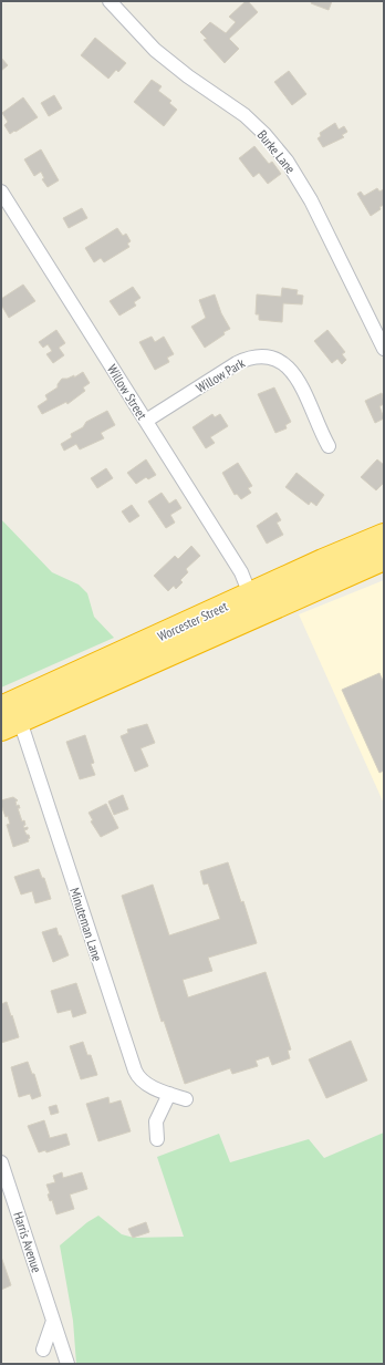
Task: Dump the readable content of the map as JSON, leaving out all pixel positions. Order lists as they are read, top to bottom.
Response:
{
  "streets": {
    "highway": ["Worcester Street"],
    "street": [
      "Burke Lane",
      "Willow Park",
      "Willow Street",
      "Minuteman Lane",
      "Harris Avenue"
    ]
  },
  "crossings": [
    ["Willow Park", "Willow Street"],
    ["Willow Street", "Worcester Street"],
    ["Worcester Street", "Minuteman Lane"]
  ]
}
